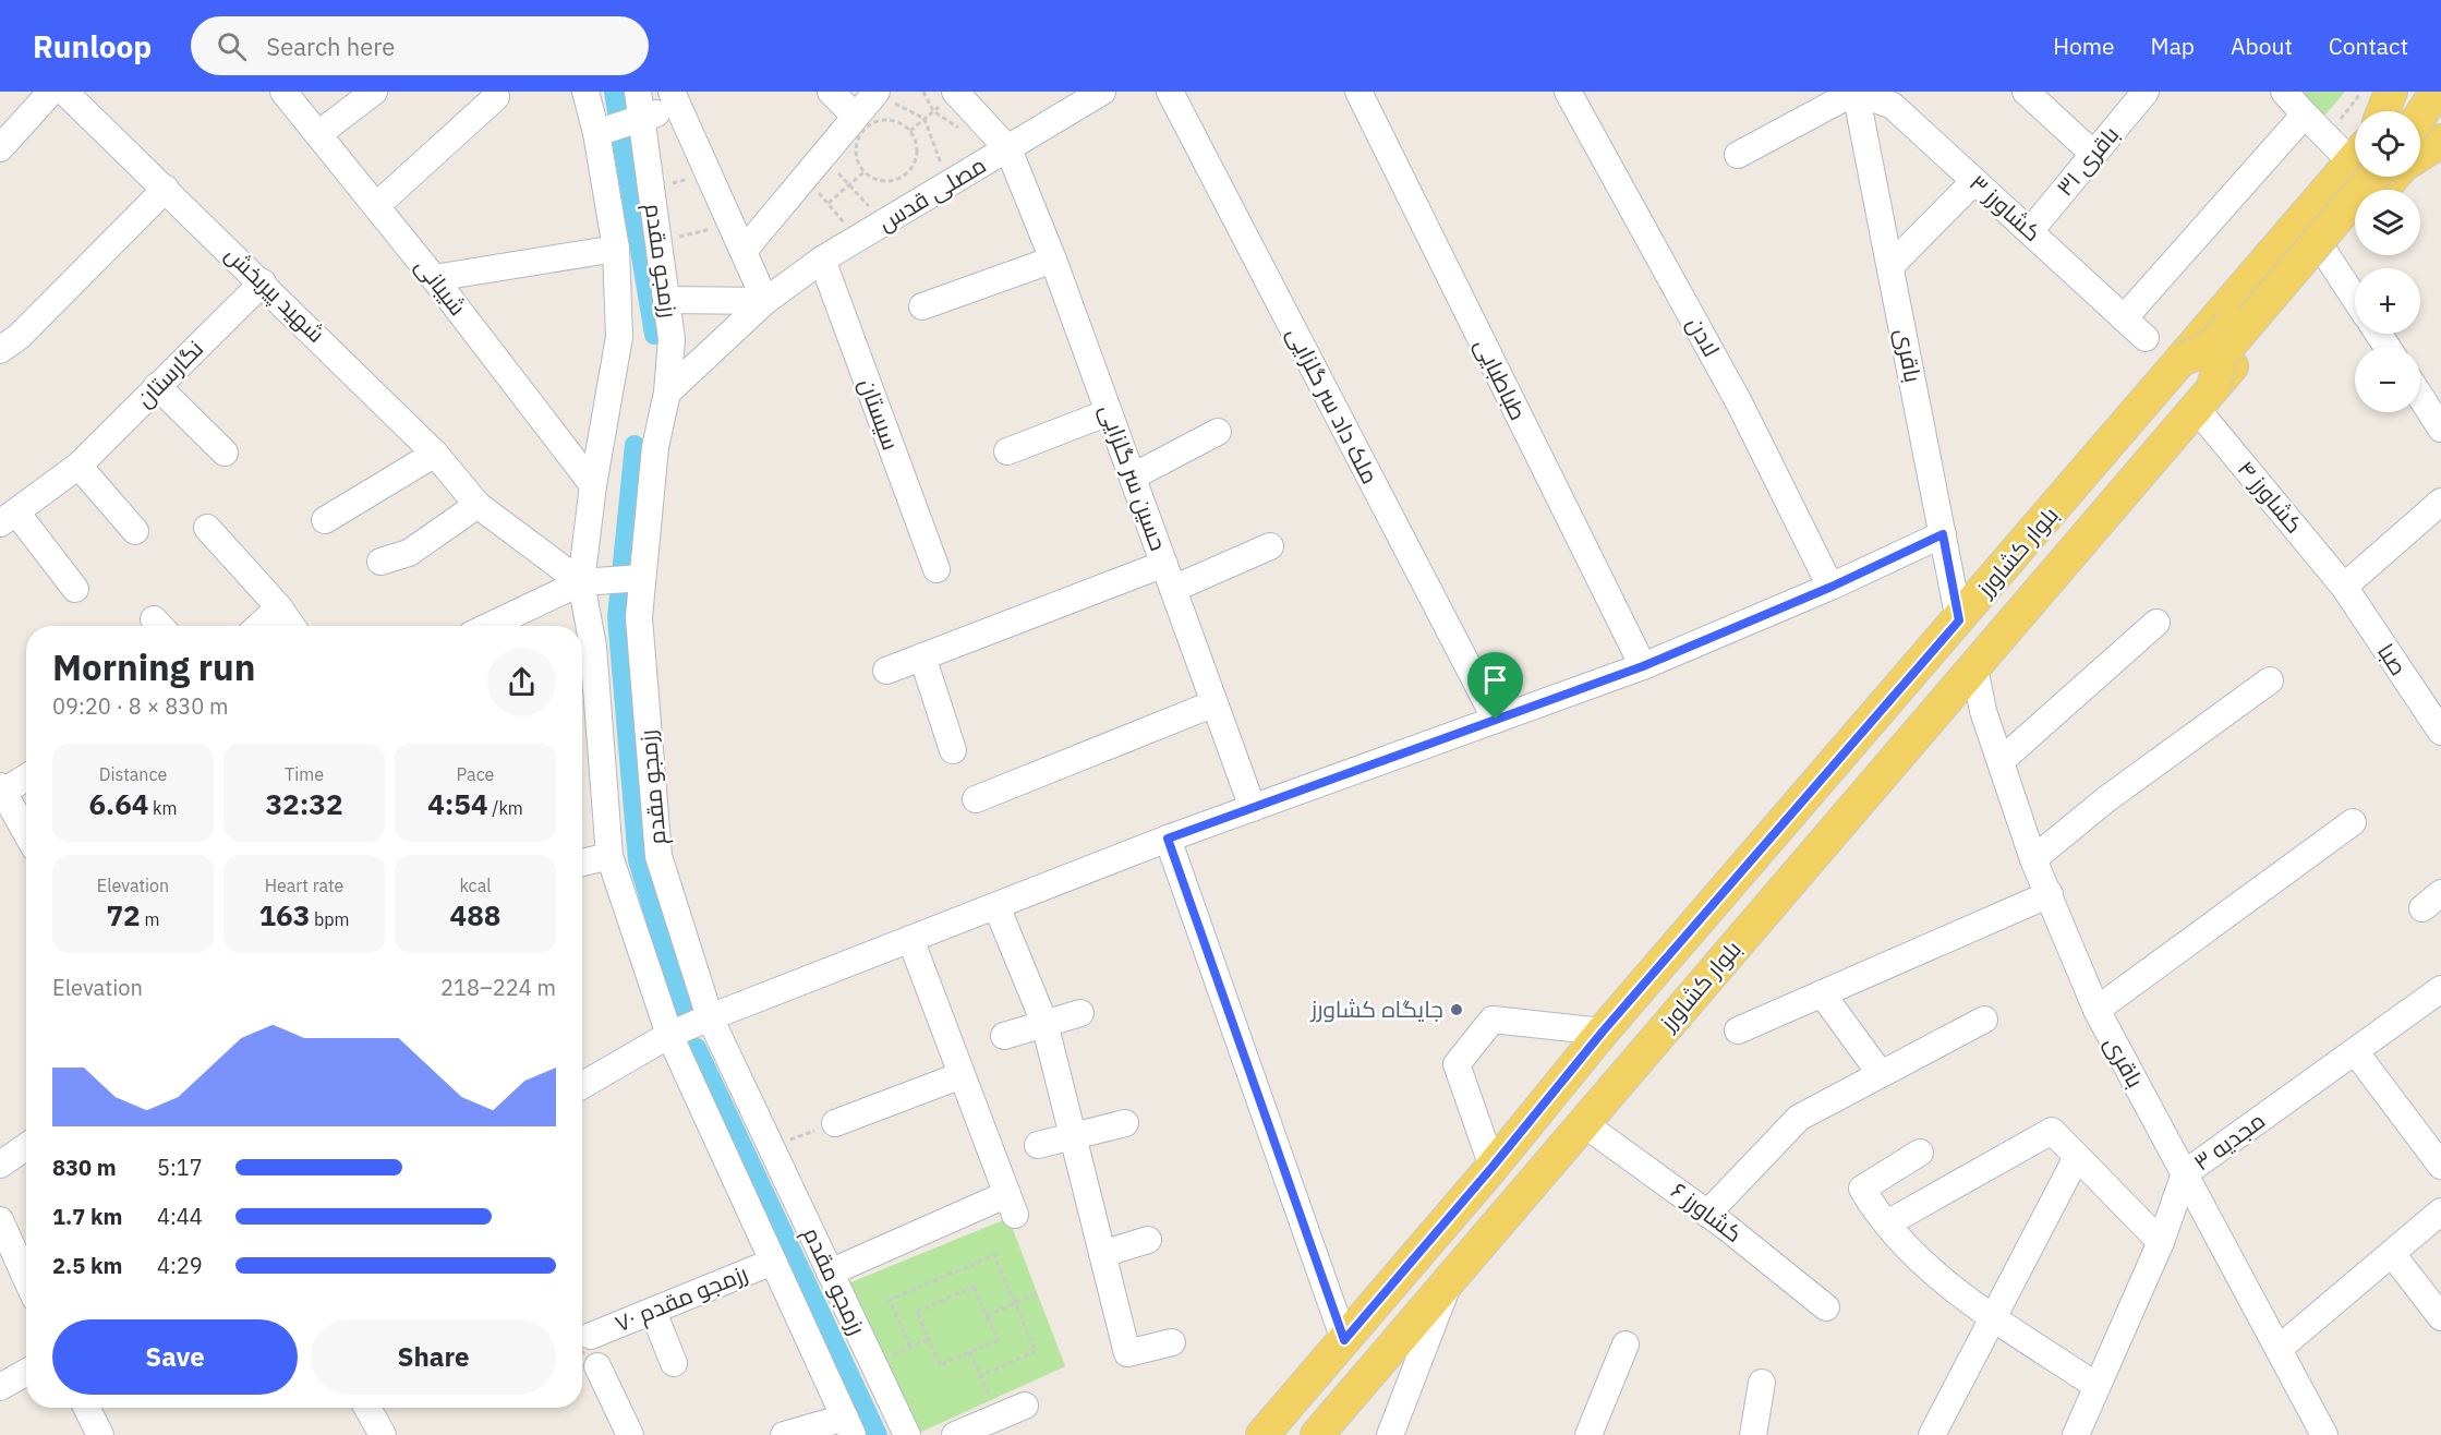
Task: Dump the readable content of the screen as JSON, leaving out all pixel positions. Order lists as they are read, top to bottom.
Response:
{
  "streets": {
    "main road": ["بلوار کشاورز"],
    "street": [
      "باقری ۳۱",
      "مصلی قدس",
      "کشاورز ۳",
      "رزمجو مقدم",
      "شیبانی",
      "شهید پیربخش",
      "لادن",
      "باقری",
      "نگارستان",
      "طباطبایی",
      "ملک داد سر گلزایی",
      "سیستان",
      "حسین سر گلزایی",
      "کشاورز ۴",
      "صبا",
      "مجدیه ۳",
      "کشاورز ۶",
      "رزمجو مقدم ۷۰"
    ]
  },
  "crossings": [
    ["باقری ۳۱", "کشاورز ۳"],
    ["مصلی قدس", "رزمجو مقدم"],
    ["مصلی قدس", "سیستان"],
    ["مصلی قدس", "حسین سر گلزایی"],
    ["کشاورز ۳", "باقری"],
    ["رزمجو مقدم", "شیبانی"],
    ["رزمجو مقدم", "شهید پیربخش"],
    ["رزمجو مقدم", "رزمجو مقدم ۷۰"],
    ["شهید پیربخش", "نگارستان"],
    ["باقری", "بلوار کشاورز"],
    ["باقری", "مجدیه ۳"],
    ["کشاورز ۴", "بلوار کشاورز"],
    ["کشاورز ۴", "صبا"],
    ["بلوار کشاورز", "کشاورز ۶"]
  ],
  "places": ["جایگاه کشاورز"],
  "page": {
    "header": "Runloop",
    "search": "Search here",
    "nav": [
      "Home",
      "Map",
      "About",
      "Contact"
    ],
    "map_buttons": ["+", "−"],
    "heading": ["Morning run", "09:20 · 8 × 830 m"],
    "stats": [
      ["Distance", "6.64 km"],
      ["Time", "32:32"],
      ["Pace", "4:54 /km"],
      ["Elevation", "72 m"],
      ["Heart rate", "163 bpm"],
      ["kcal", "488"]
    ],
    "chart": ["Elevation", "218–224 m"],
    "list": [
      {
        "name": "830 m",
        "note": "5:17"
      },
      {
        "name": "1.7 km",
        "note": "4:44"
      },
      {
        "name": "2.5 km",
        "note": "4:29"
      }
    ],
    "buttons": ["Save", "Share"]
  }
}
